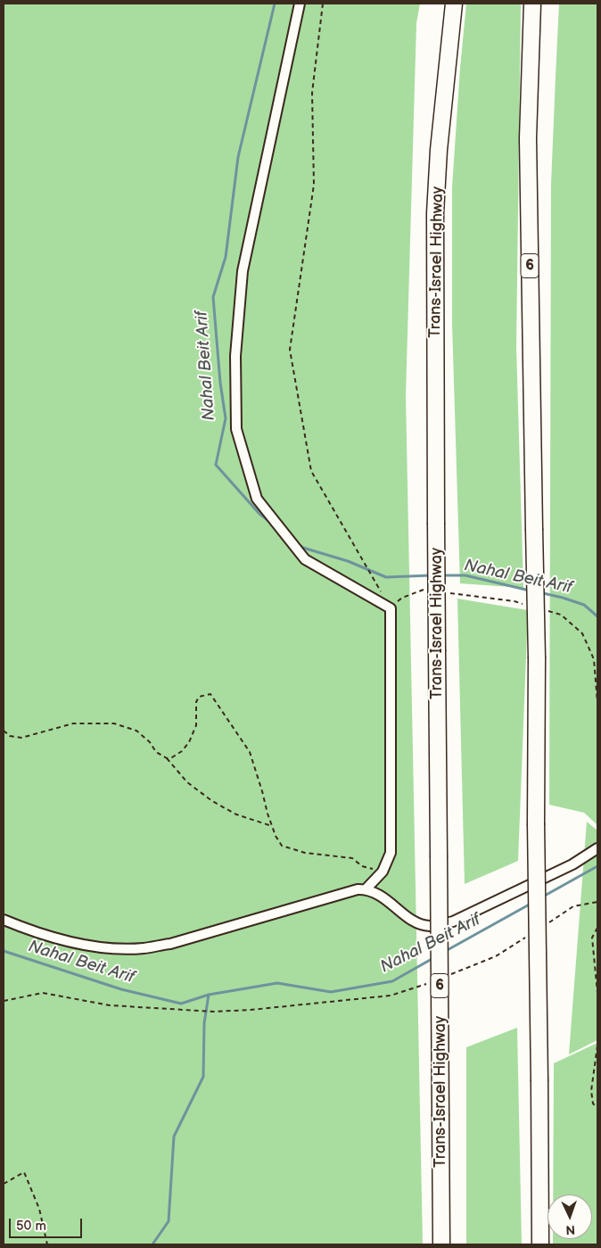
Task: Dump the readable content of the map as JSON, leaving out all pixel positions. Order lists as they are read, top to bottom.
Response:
{
  "streets": {
    "highway": ["Trans-Israel Highway", "6"]
  },
  "water": ["Nahal Beit Arif"],
  "scale_bar": "50 m",
  "north": "bottom"
}
